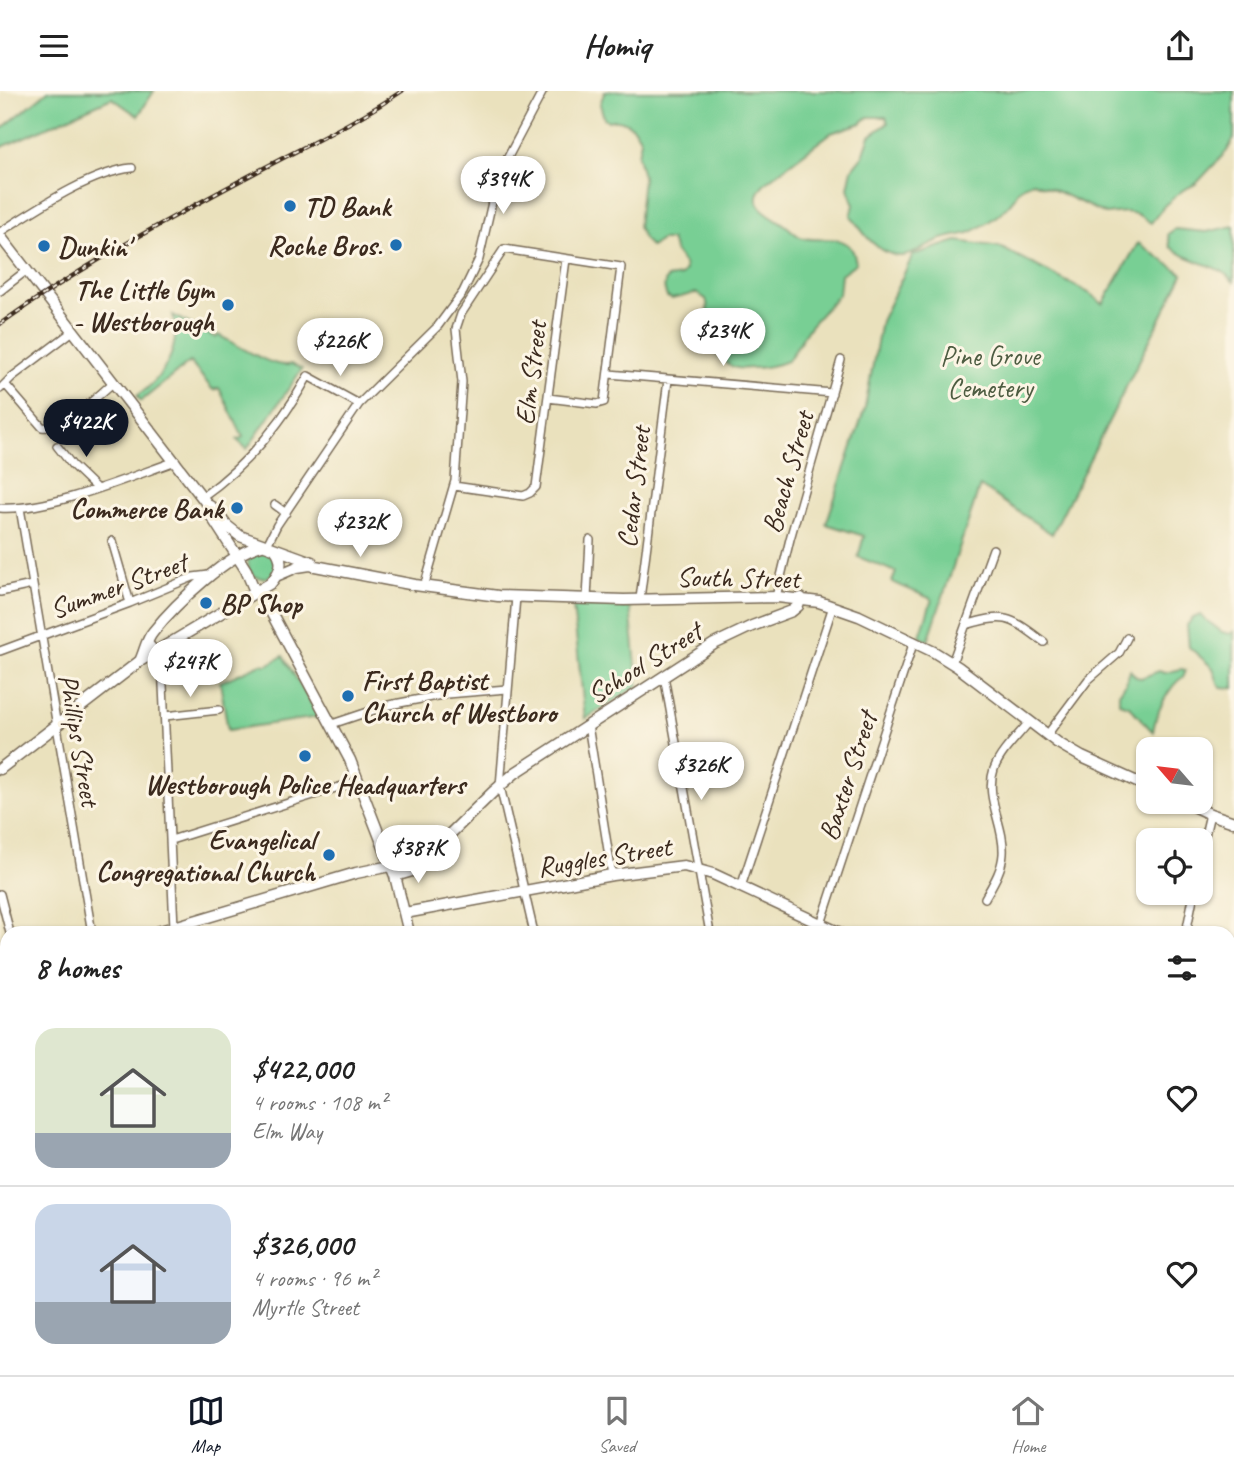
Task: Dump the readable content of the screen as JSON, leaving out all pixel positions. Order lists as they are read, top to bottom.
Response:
{
  "streets": {
    "main road": ["South Street", "School Street", "Ruggles Street"],
    "street": [
      "Elm Street",
      "Beach Street",
      "Cedar Street",
      "Summer Street",
      "Phillips Street",
      "Baxter Street"
    ]
  },
  "crossings": [
    ["Beach Street", "South Street"],
    ["Cedar Street", "South Street"],
    ["South Street", "School Street"],
    ["South Street", "Baxter Street"],
    ["Summer Street", "Phillips Street"],
    ["Baxter Street", "Ruggles Street"]
  ],
  "parks": ["Pine Grove Cemetery"],
  "places": [
    "TD Bank",
    "Roche Bros.",
    "Dunkin'",
    "The Little Gym - Westborough",
    "Commerce Bank",
    "BP Shop",
    "First Baptist Church of Westboro",
    "Westborough Police Headquarters",
    "Evangelical Congregational Church"
  ],
  "north": "top left",
  "page": {
    "header": "Homiq",
    "price": [
      "$394K",
      "$234K",
      "$226K",
      "$422K",
      "$232K",
      "$247K",
      "$326K",
      "$387K"
    ],
    "heading": "8 homes",
    "list": [
      {
        "name": "$422,000",
        "note": "4 rooms · 108 m² · Elm Way"
      },
      {
        "name": "$326,000",
        "note": "4 rooms · 96 m² · Myrtle Street"
      }
    ],
    "tabs": ["Map", "Saved", "Home"]
  }
}
